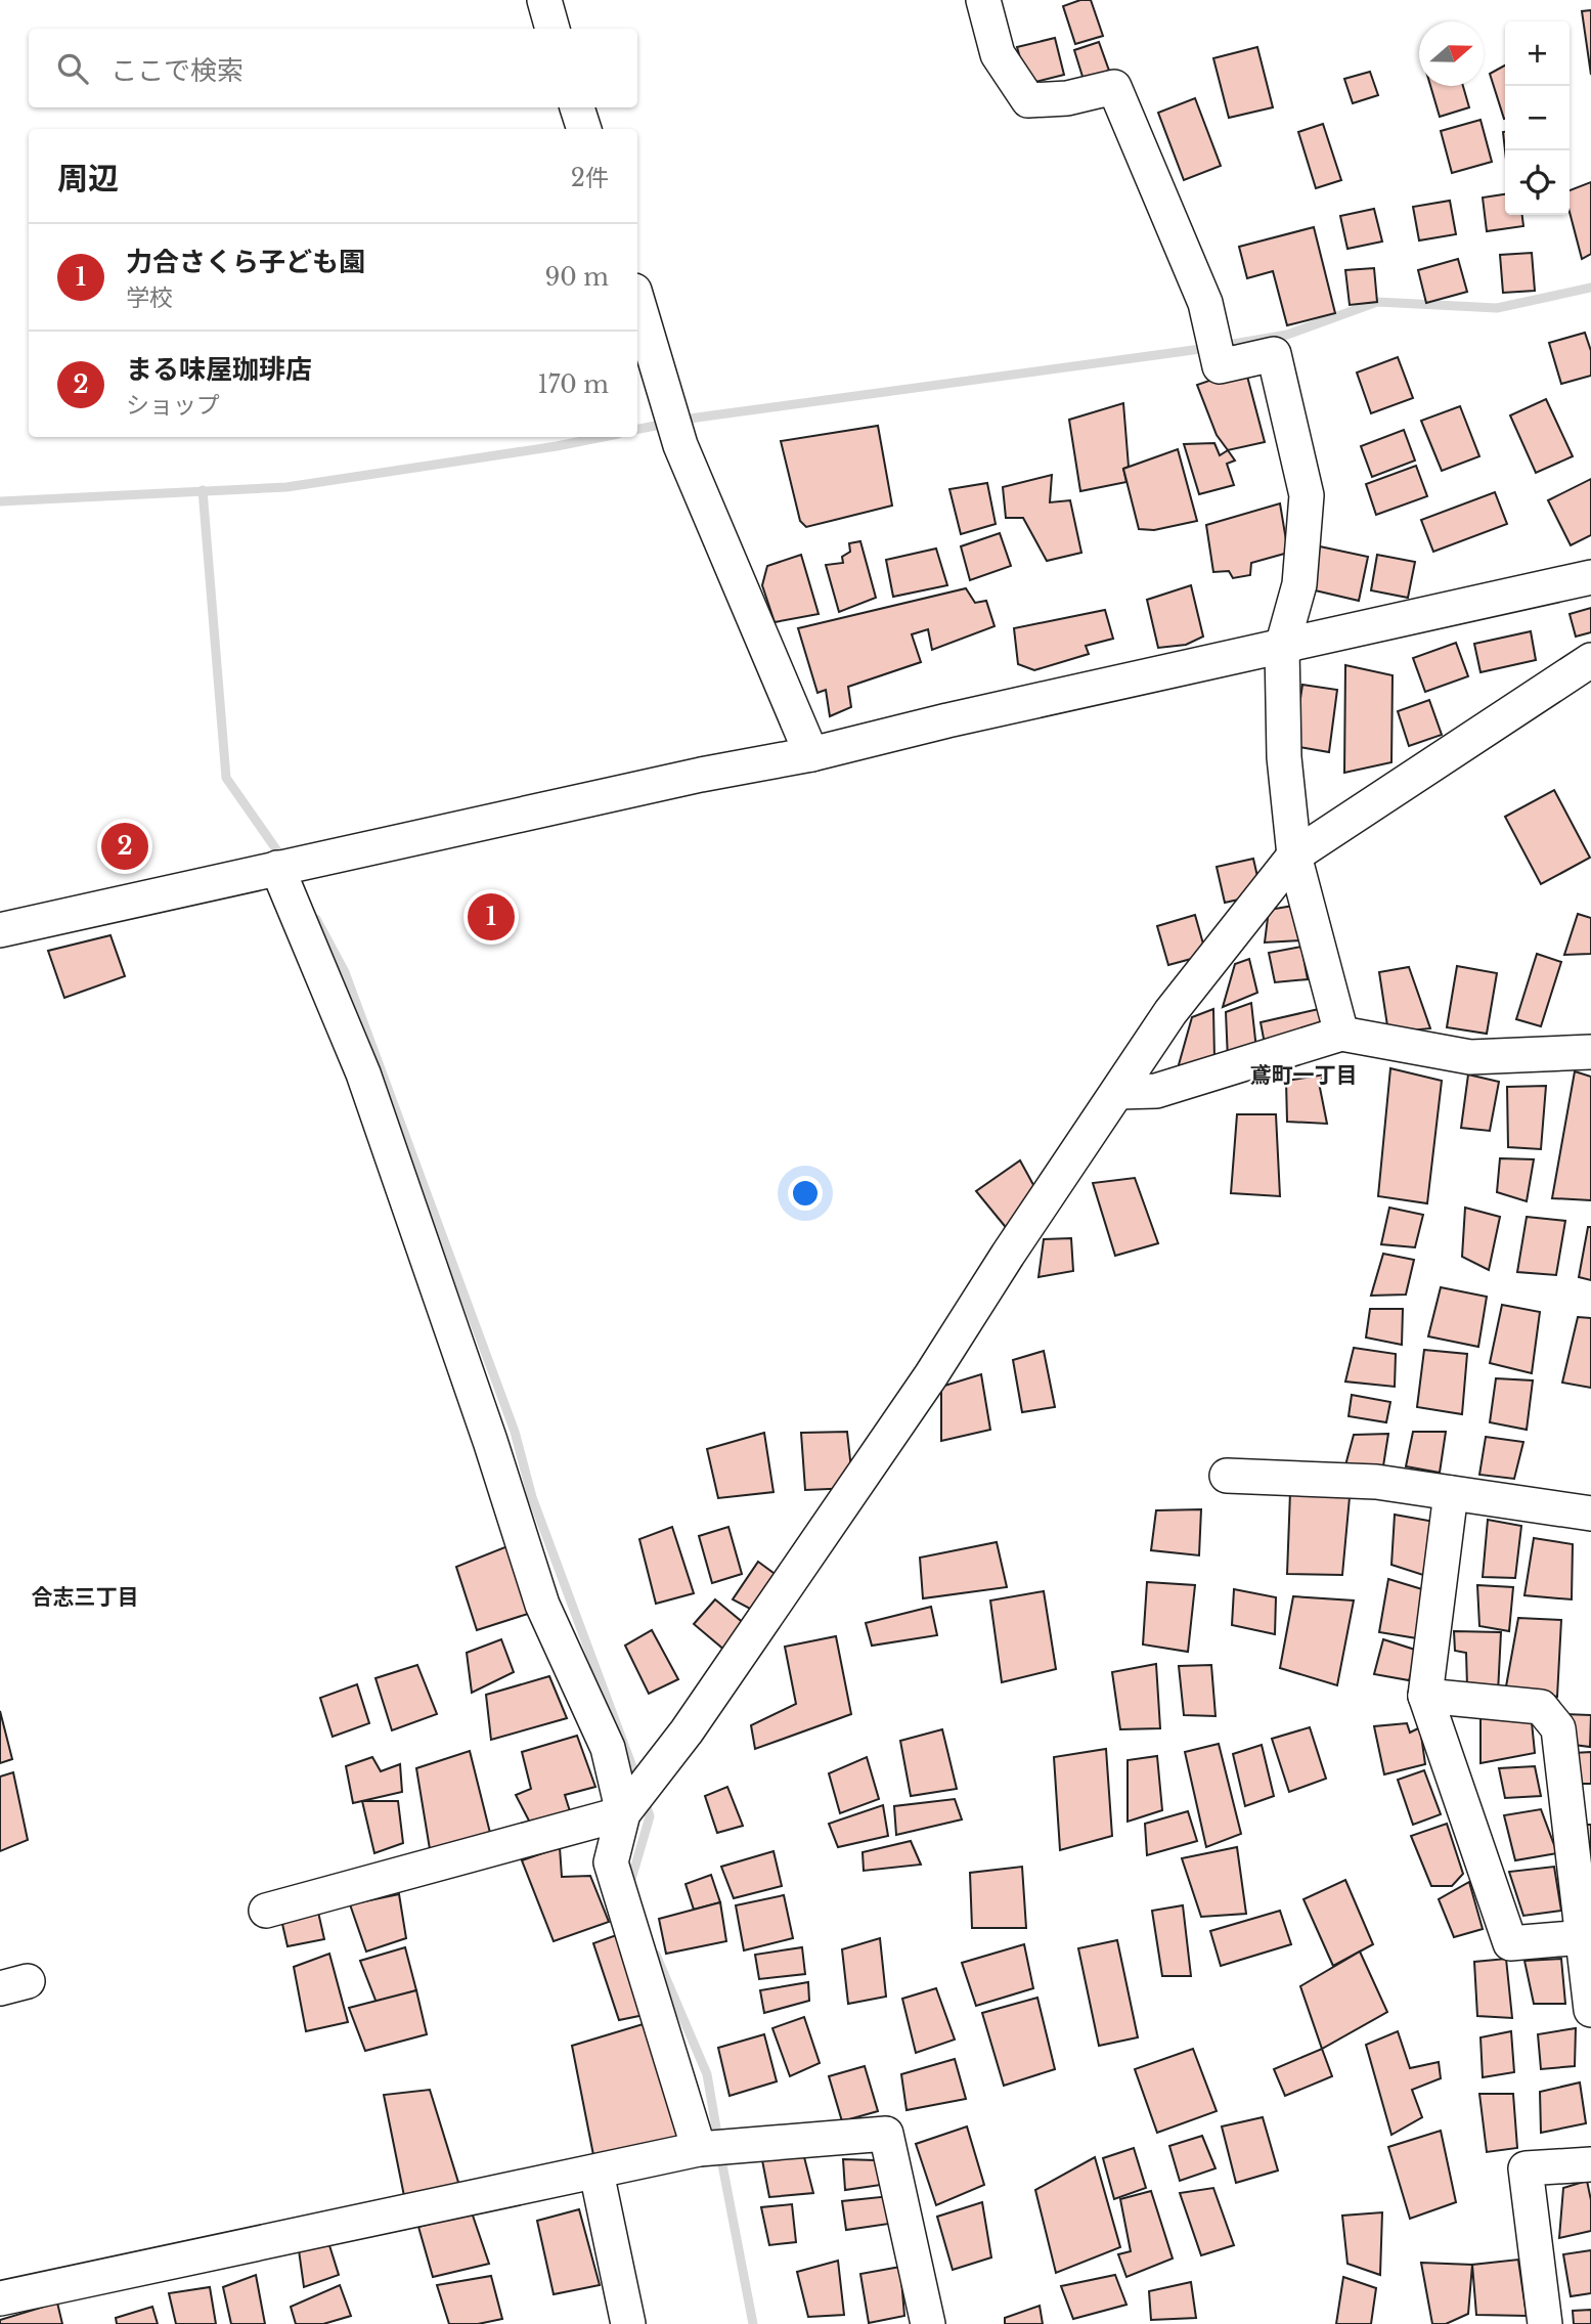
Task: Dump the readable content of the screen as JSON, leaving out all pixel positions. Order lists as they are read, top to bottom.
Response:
{
  "districts": ["鳶町一丁目", "合志三丁目"],
  "north": "right",
  "page": {
    "map_buttons": ["+", "−"],
    "search": "ここで検索",
    "heading": ["周辺", "2件"],
    "list": [
      {
        "mark": "1",
        "name": "力合さくら子ども園",
        "note": "学校",
        "value": "90 m"
      },
      {
        "mark": "2",
        "name": "まる味屋珈琲店",
        "note": "ショップ",
        "value": "170 m"
      }
    ],
    "pins": ["2", "1"]
  }
}
